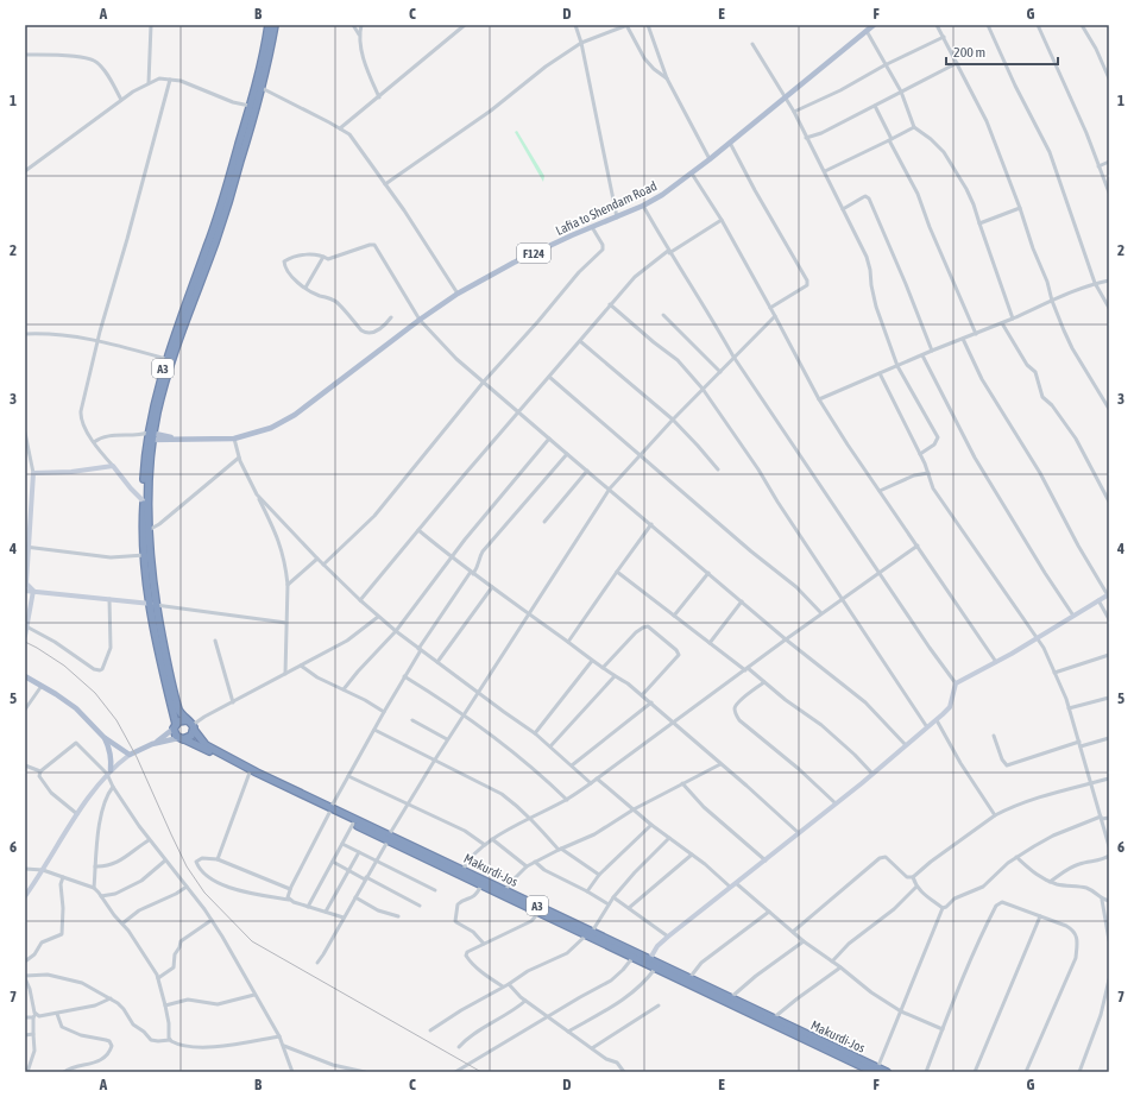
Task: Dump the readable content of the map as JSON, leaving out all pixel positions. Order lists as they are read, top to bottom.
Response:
{
  "streets": {
    "highway": ["A3", "Makurdi-Jos"],
    "main road": ["Lafia to Shendam Road", "F124"]
  },
  "crossings": [
    ["Lafia to Shendam Road", "A3"],
    ["A3", "Makurdi-Jos"]
  ],
  "scale_bar": "200 m",
  "grid": {
    "columns": [
      "A",
      "B",
      "C",
      "D",
      "E",
      "F",
      "G"
    ],
    "rows": [
      "1",
      "2",
      "3",
      "4",
      "5",
      "6",
      "7"
    ]
  }
}
